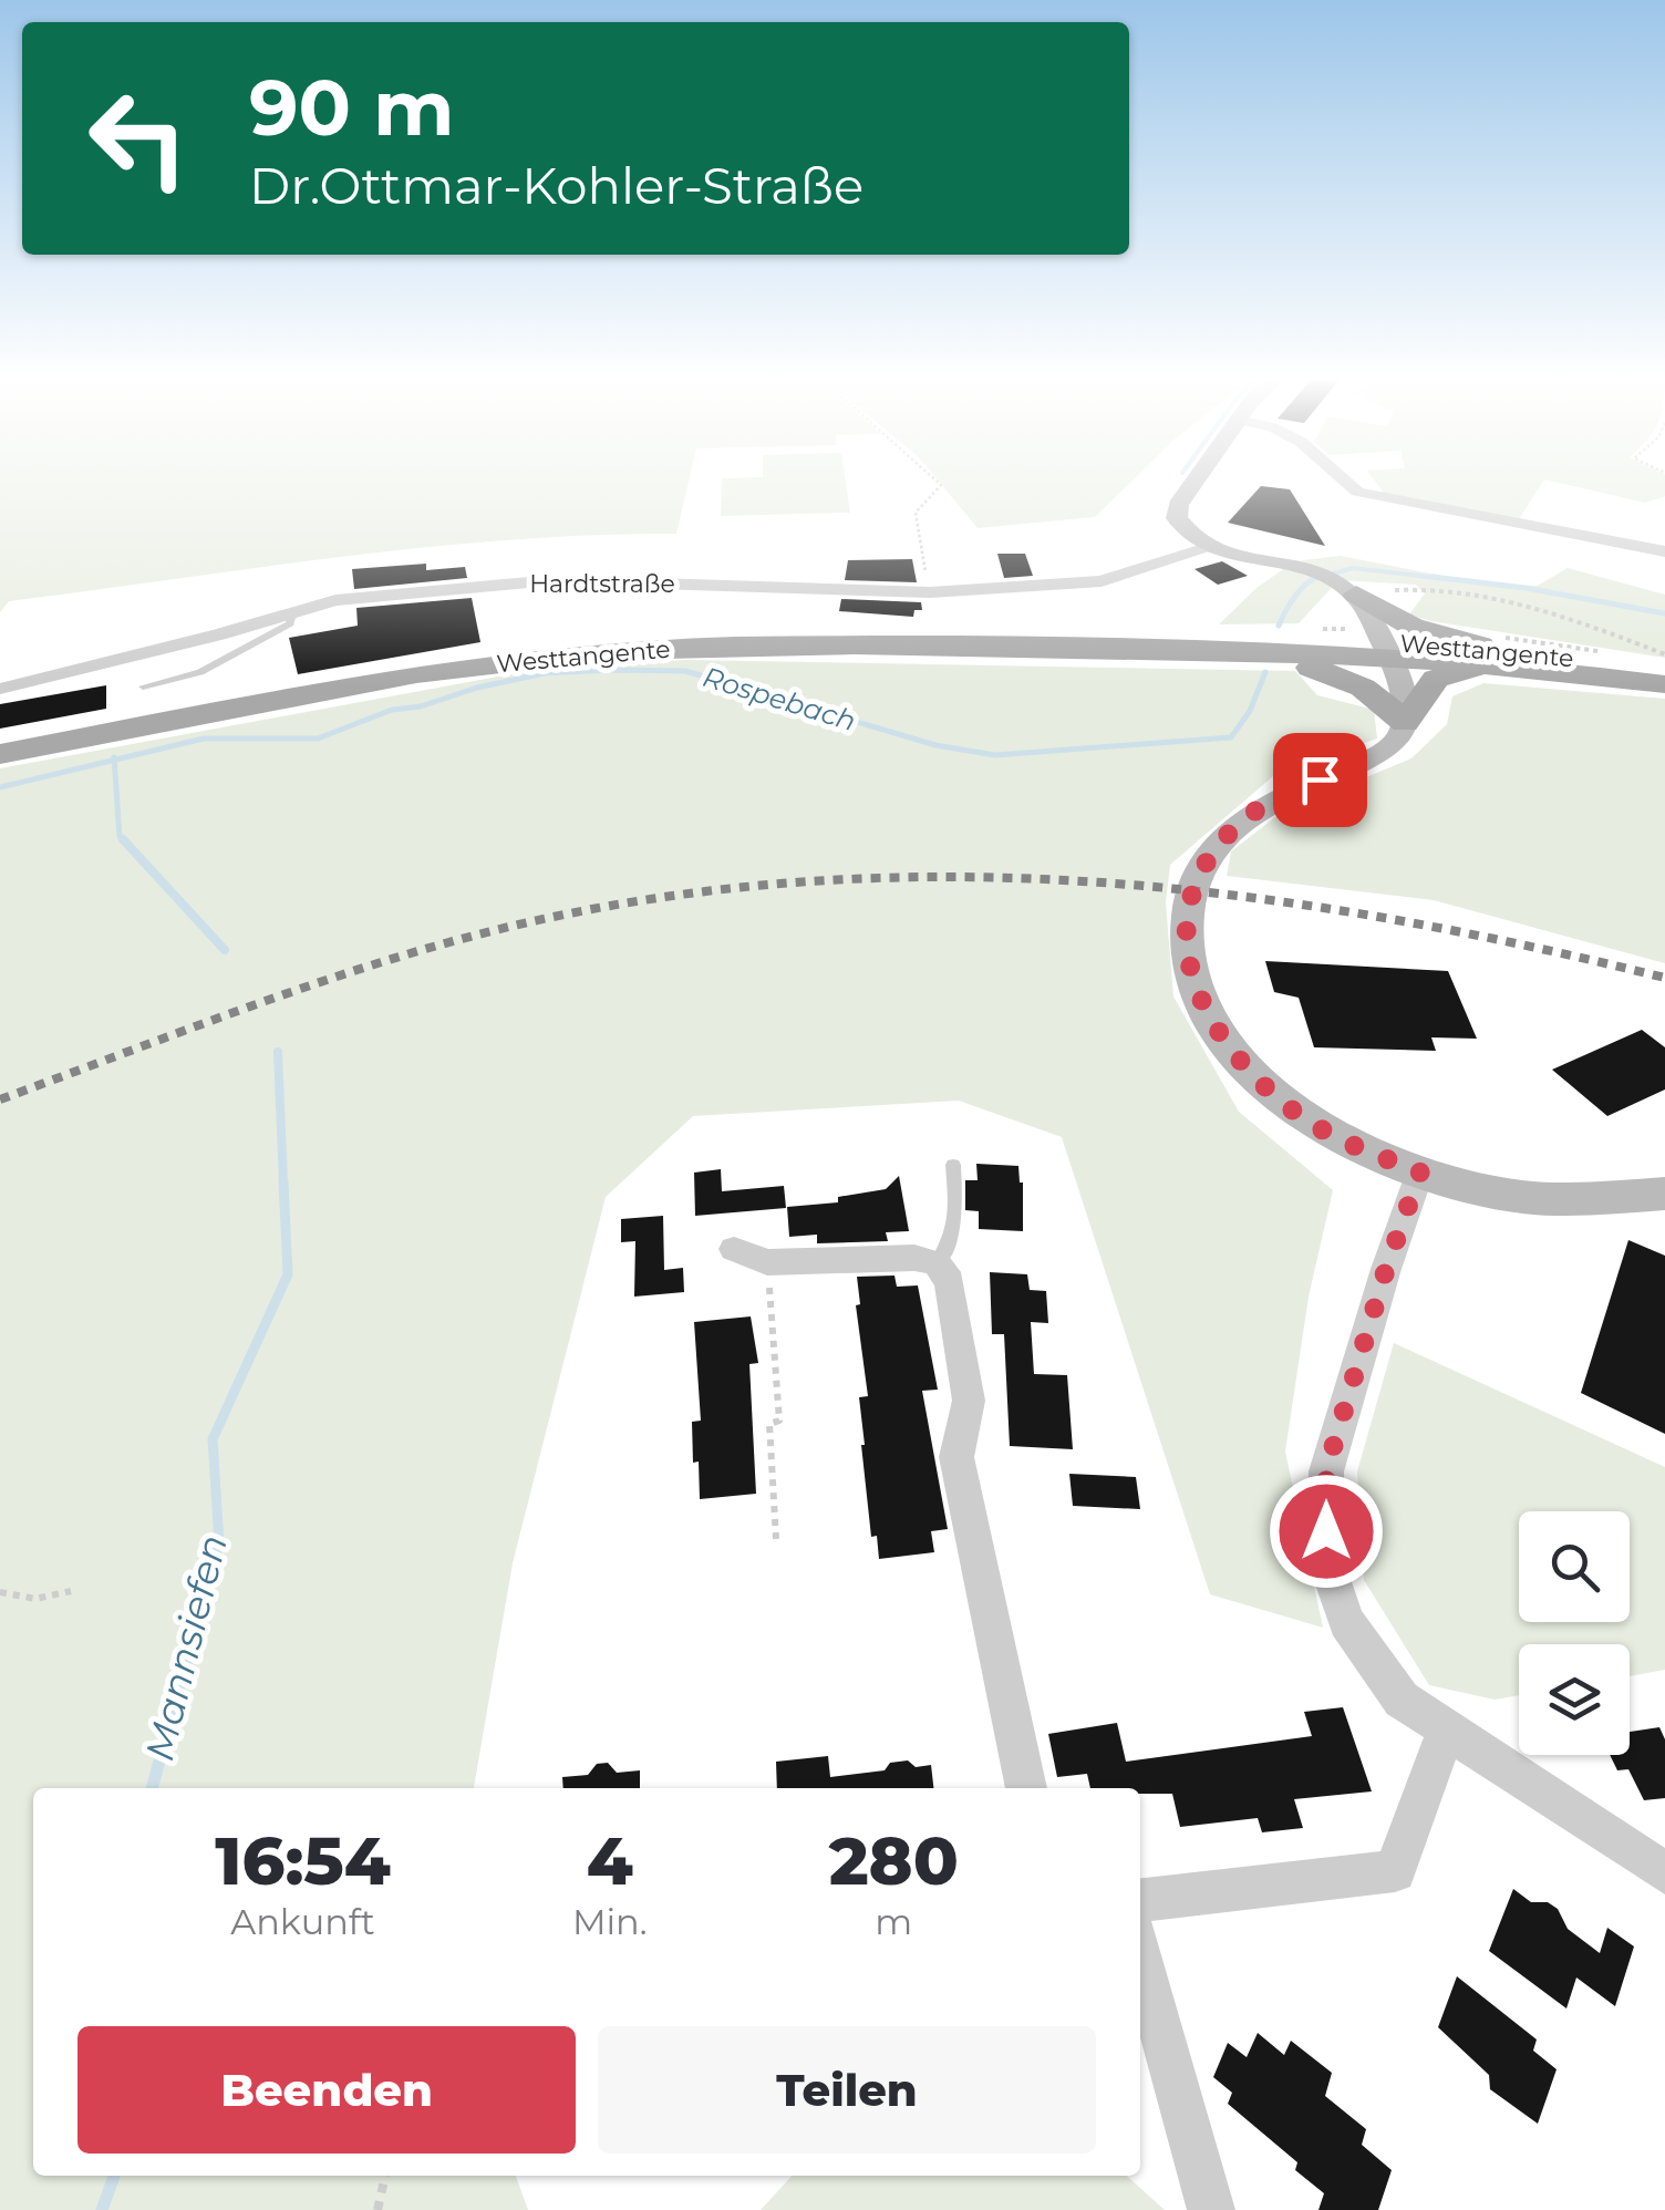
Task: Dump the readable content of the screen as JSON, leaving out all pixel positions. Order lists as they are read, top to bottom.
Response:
{
  "streets": {
    "main road": ["Westtangente"],
    "street": ["Hardtstraße"]
  },
  "water": ["Rospebach", "Mannsiefen"],
  "page": {
    "turn": ["90 m", "Dr.Ottmar-Kohler-Straße"],
    "eta": [
      "16:54",
      "Ankunft",
      "4",
      "Min.",
      "280",
      "m"
    ],
    "buttons": ["Beenden", "Teilen"]
  }
}
